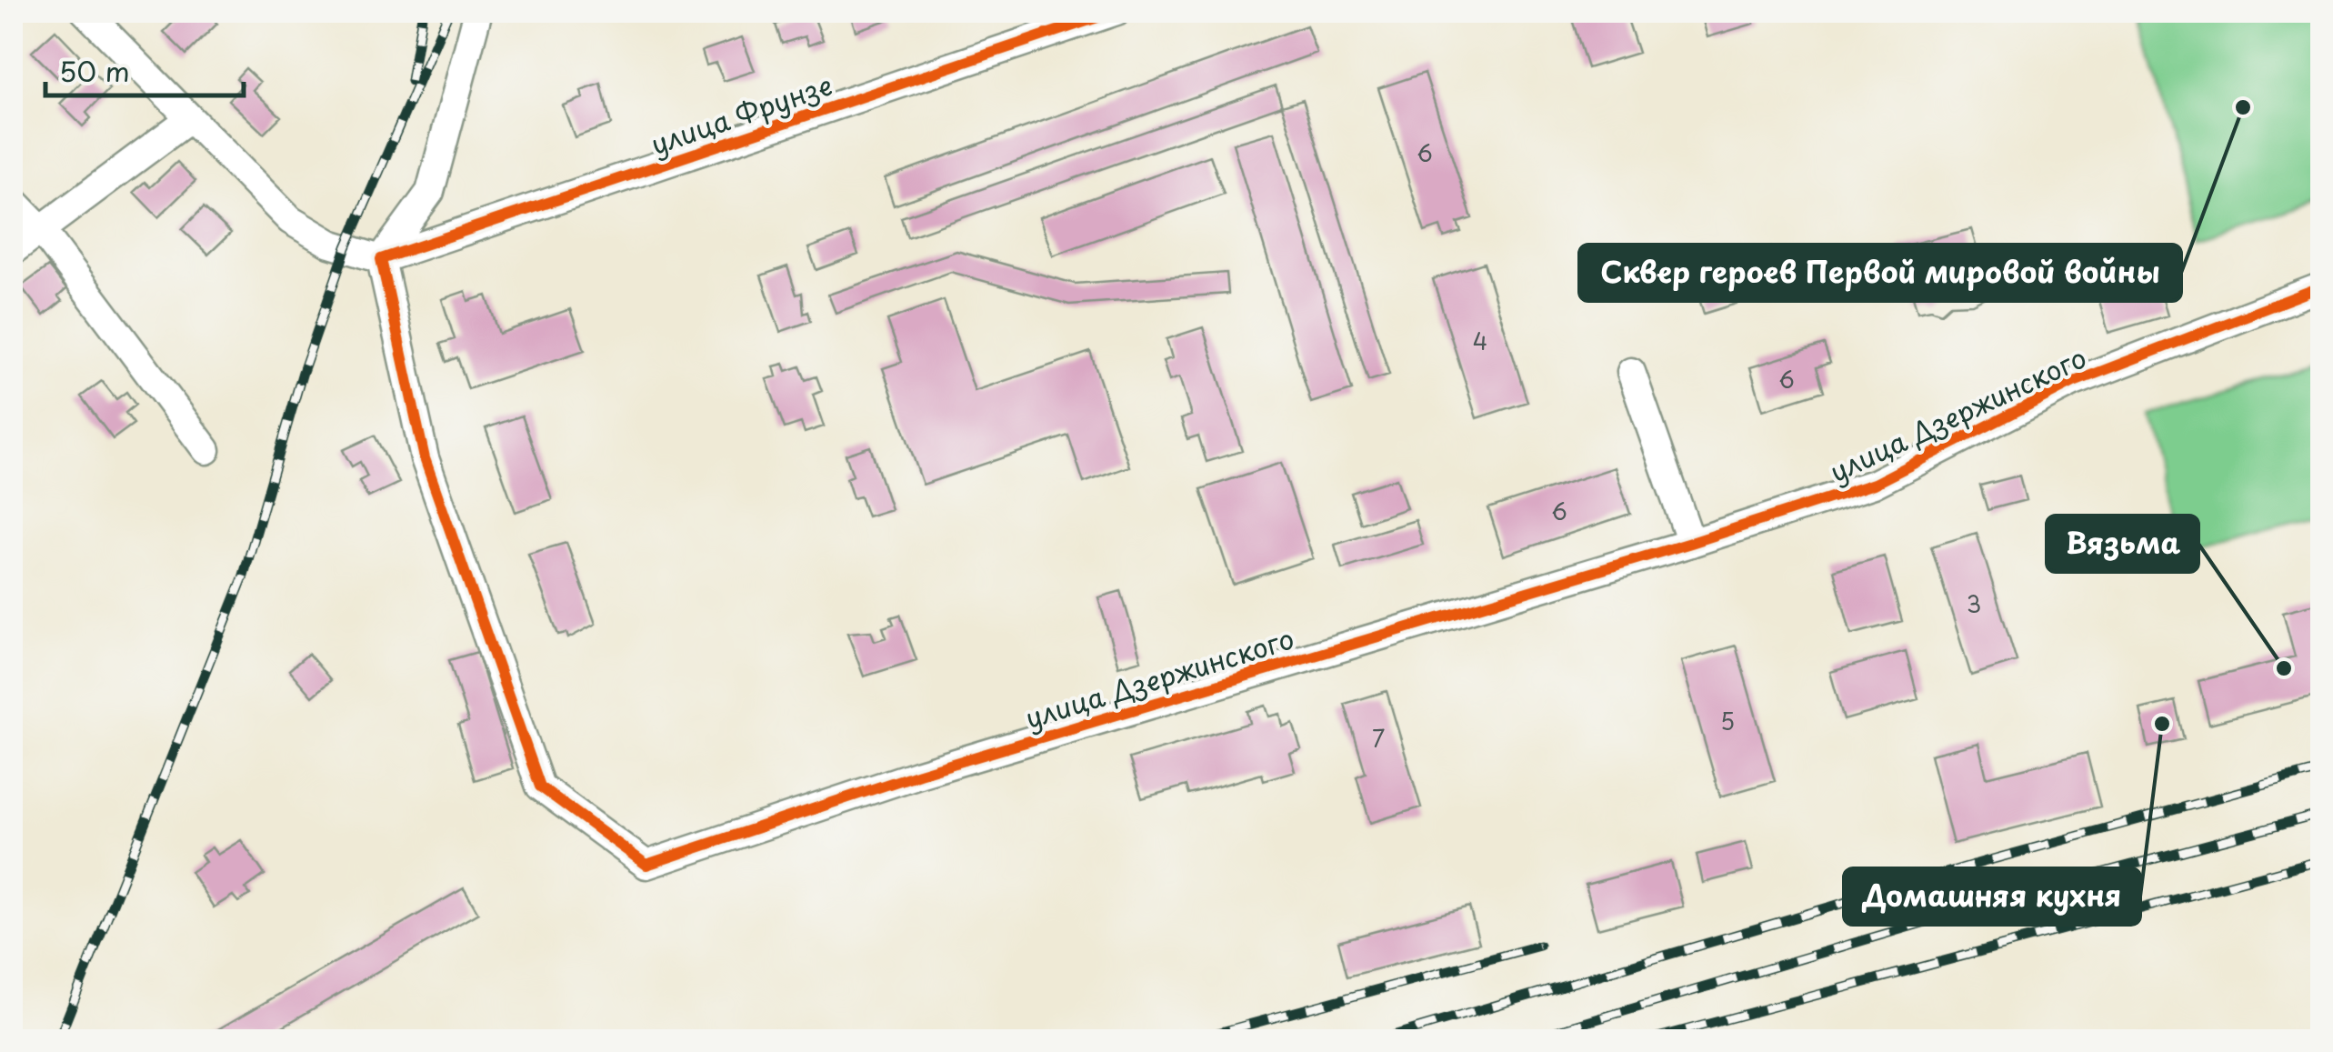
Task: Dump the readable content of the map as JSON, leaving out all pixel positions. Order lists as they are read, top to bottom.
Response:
{
  "streets": {
    "street": ["улица Фрунзе", "улица Дзержинского"]
  },
  "crossings": [
    ["улица Фрунзе", "улица Дзержинского"]
  ],
  "places": ["Сквер героев Первой мировой войны", "Вязьма", "Домашняя кухня"],
  "house_numbers": [
    "6",
    "4",
    "6",
    "6",
    "3",
    "5",
    "7"
  ],
  "scale_bar": "50 m"
}
